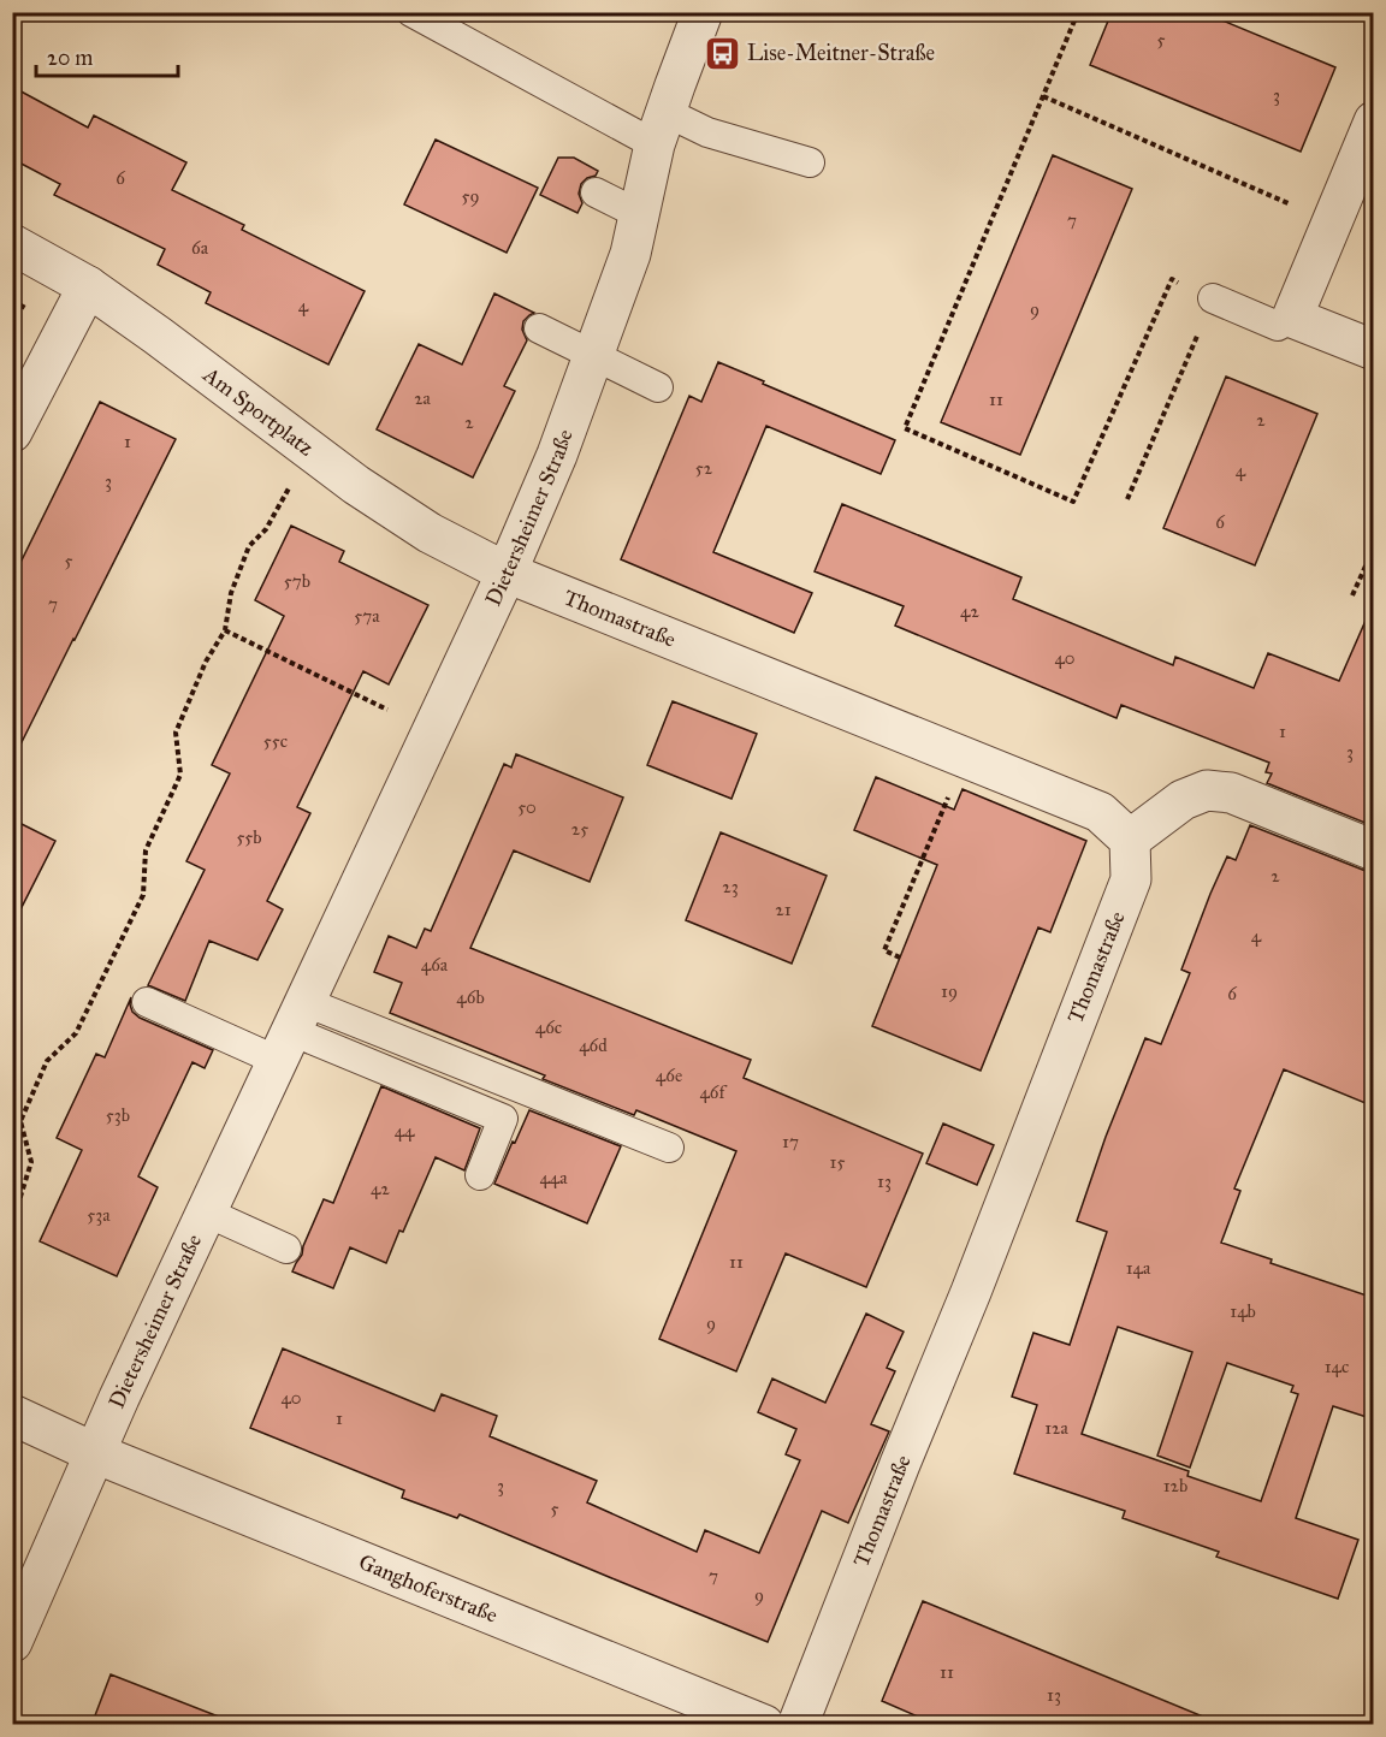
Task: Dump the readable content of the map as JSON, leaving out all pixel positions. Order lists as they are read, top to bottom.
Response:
{
  "streets": {
    "street": [
      "Am Sportplatz",
      "Dietersheimer Straße",
      "Thomastraße",
      "Ganghoferstraße"
    ]
  },
  "crossings": [
    ["Am Sportplatz", "Dietersheimer Straße"],
    ["Am Sportplatz", "Thomastraße"],
    ["Dietersheimer Straße", "Thomastraße"],
    ["Dietersheimer Straße", "Ganghoferstraße"]
  ],
  "places": {
    "bus stop": ["Lise-Meitner-Straße"]
  },
  "house_numbers": [
    "5",
    "3",
    "6",
    "59",
    "7",
    "6a",
    "4",
    "9",
    "2a",
    "11",
    "2",
    "2",
    "1",
    "52",
    "4",
    "3",
    "6",
    "5",
    "57b",
    "7",
    "42",
    "57a",
    "40",
    "1",
    "55c",
    "3",
    "50",
    "25",
    "55b",
    "2",
    "23",
    "21",
    "4",
    "46a",
    "19",
    "6",
    "46b",
    "46c",
    "46d",
    "46e",
    "46f",
    "53b",
    "44",
    "17",
    "15",
    "44a",
    "13",
    "42",
    "53a",
    "11",
    "14a",
    "14b",
    "9",
    "14c",
    "40",
    "1",
    "12a",
    "3",
    "12b",
    "5",
    "7",
    "9",
    "11",
    "13"
  ],
  "scale_bar": "20 m"
}
